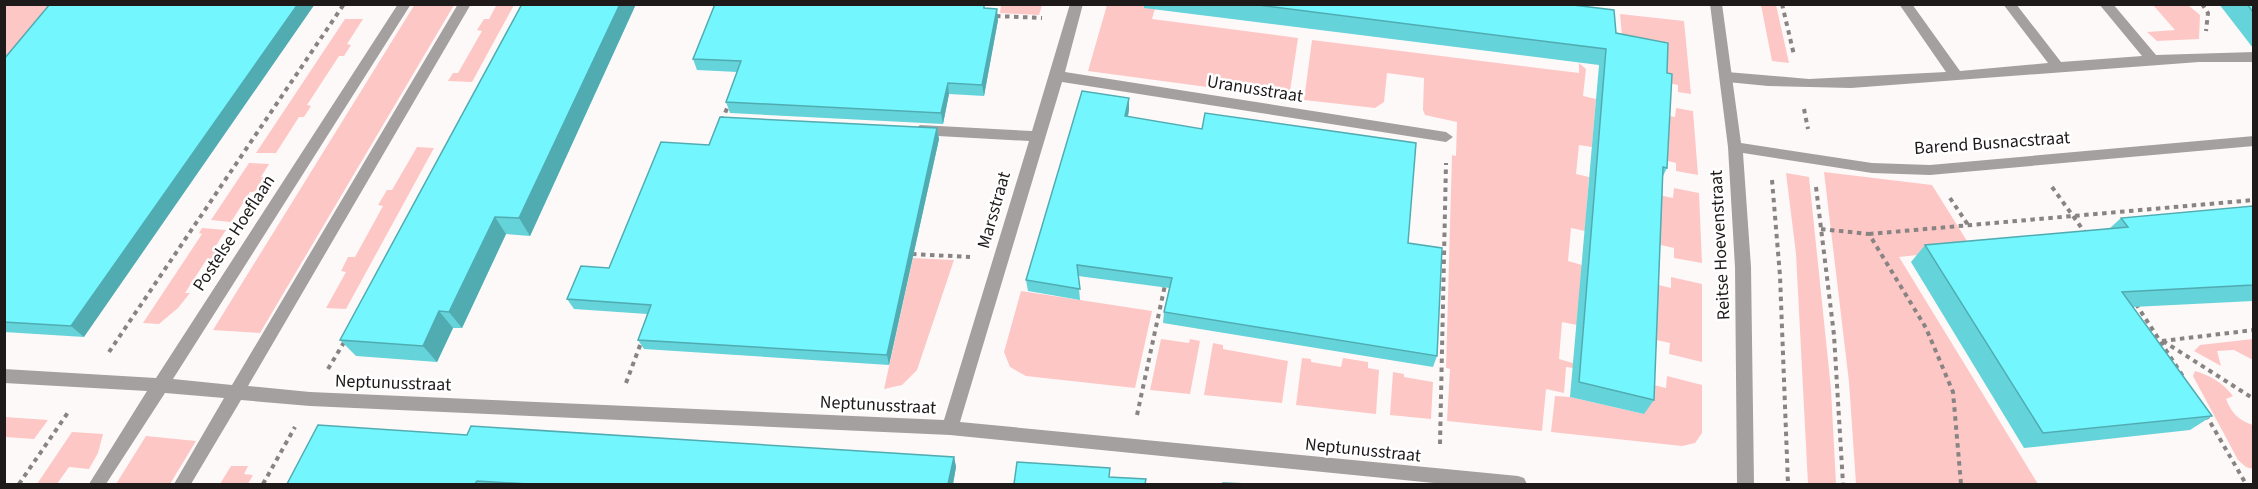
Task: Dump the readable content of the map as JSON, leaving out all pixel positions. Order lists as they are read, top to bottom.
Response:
{
  "streets": {
    "street": [
      "Uranusstraat",
      "Barend Busnacstraat",
      "Marsstraat",
      "Postelse Hoeflaan",
      "Reitse Hoevenstraat",
      "Neptunusstraat"
    ]
  },
  "crossings": [
    ["Uranusstraat", "Marsstraat"],
    ["Barend Busnacstraat", "Reitse Hoevenstraat"],
    ["Marsstraat", "Neptunusstraat"],
    ["Postelse Hoeflaan", "Neptunusstraat"]
  ]
}
